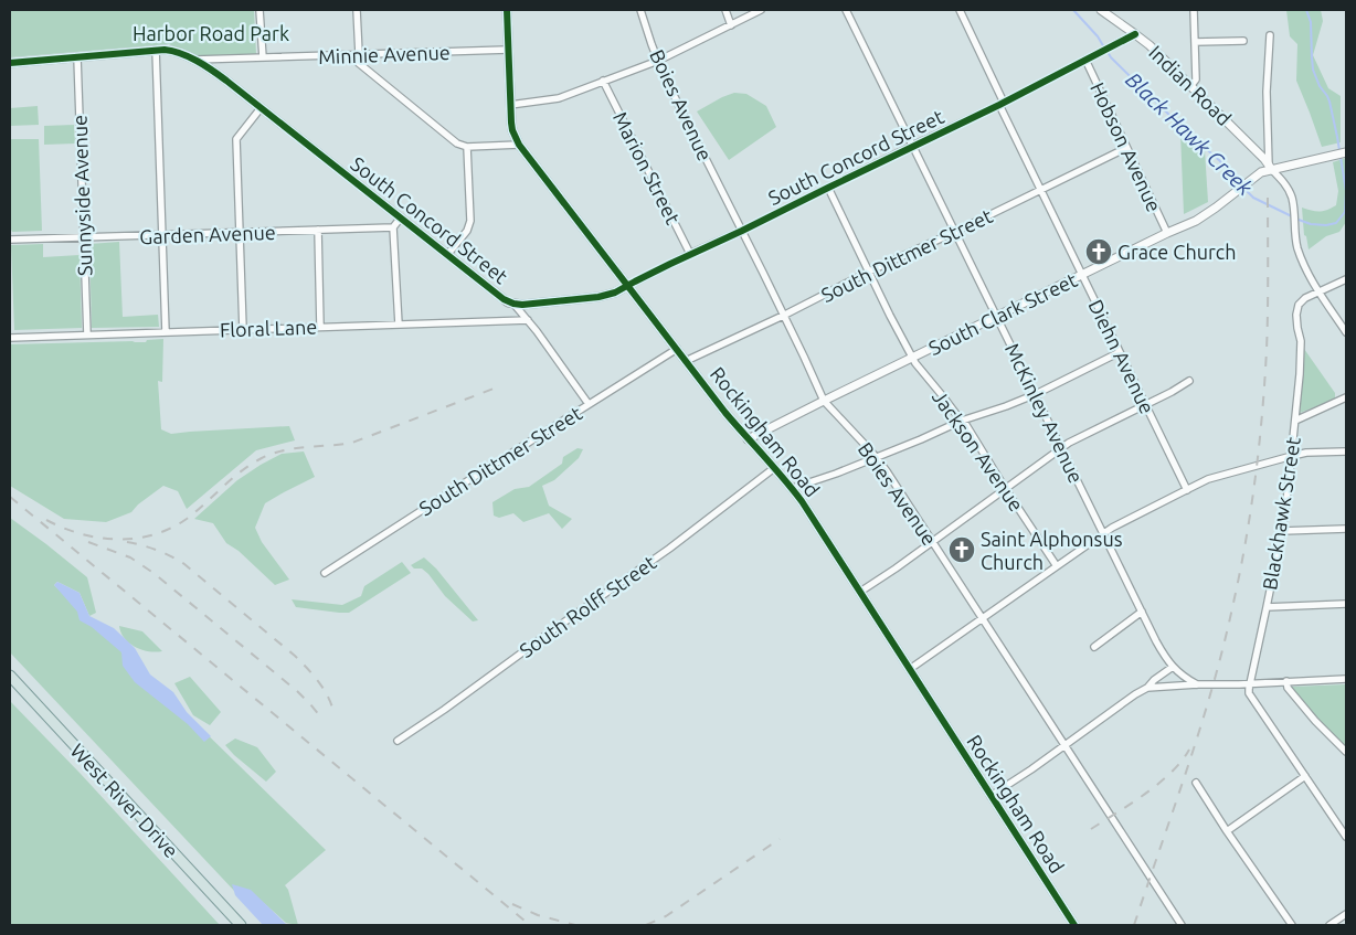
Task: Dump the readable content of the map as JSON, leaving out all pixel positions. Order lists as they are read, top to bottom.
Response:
{
  "streets": {
    "main road": ["West River Drive"],
    "street": [
      "Minnie Avenue",
      "Indian Road",
      "Boies Avenue",
      "Hobson Avenue",
      "South Concord Street",
      "Marion Street",
      "Sunnyside Avenue",
      "Garden Avenue",
      "South Dittmer Street",
      "South Clark Street",
      "Floral Lane",
      "Diehn Avenue",
      "McKinley Avenue",
      "Rockingham Road",
      "Jackson Avenue",
      "Blackhawk Street",
      "South Rolff Street"
    ]
  },
  "crossings": [
    ["Minnie Avenue", "South Concord Street"],
    ["Minnie Avenue", "Rockingham Road"],
    ["Indian Road", "South Concord Street"],
    ["Indian Road", "South Clark Street"],
    ["Boies Avenue", "South Concord Street"],
    ["Boies Avenue", "South Dittmer Street"],
    ["Boies Avenue", "South Clark Street"],
    ["Hobson Avenue", "South Concord Street"],
    ["Hobson Avenue", "South Dittmer Street"],
    ["Hobson Avenue", "South Clark Street"],
    ["South Concord Street", "Marion Street"],
    ["South Concord Street", "Sunnyside Avenue"],
    ["South Concord Street", "Diehn Avenue"],
    ["South Concord Street", "McKinley Avenue"],
    ["South Concord Street", "Rockingham Road"],
    ["South Concord Street", "Jackson Avenue"],
    ["Sunnyside Avenue", "Garden Avenue"],
    ["Sunnyside Avenue", "Floral Lane"],
    ["South Dittmer Street", "Diehn Avenue"],
    ["South Dittmer Street", "McKinley Avenue"],
    ["South Dittmer Street", "Rockingham Road"],
    ["South Dittmer Street", "Jackson Avenue"],
    ["South Clark Street", "Diehn Avenue"],
    ["South Clark Street", "McKinley Avenue"],
    ["South Clark Street", "Rockingham Road"],
    ["South Clark Street", "Jackson Avenue"],
    ["Rockingham Road", "South Rolff Street"]
  ],
  "water": ["Black Hawk Creek"],
  "parks": ["Harbor Road Park"],
  "places": {
    "church": ["Grace Church", "Saint Alphonsus Church"]
  }
}
